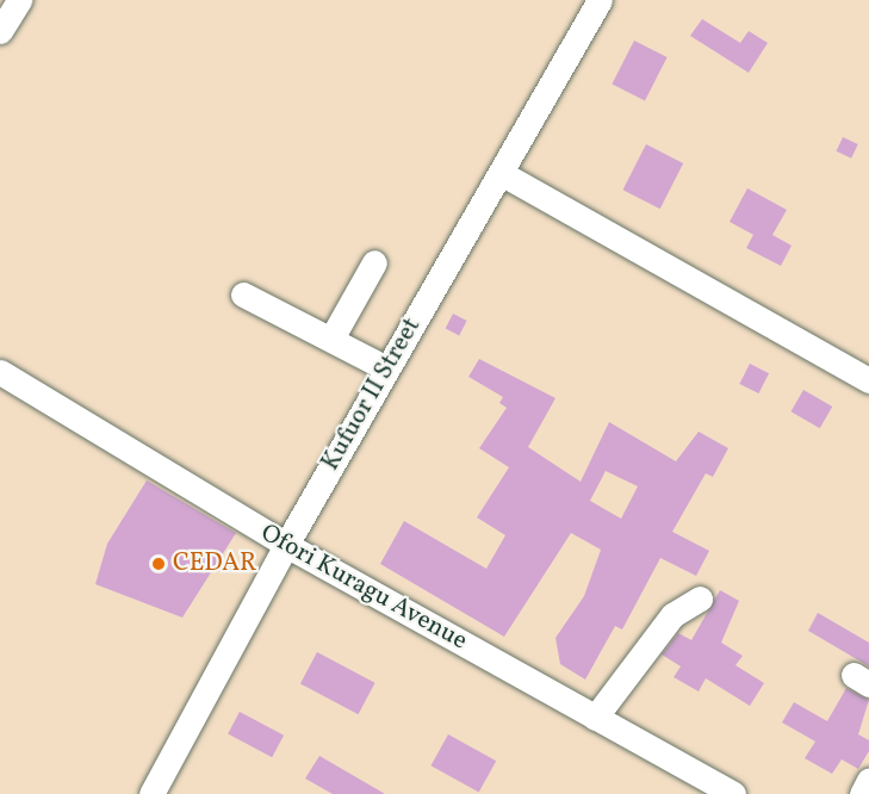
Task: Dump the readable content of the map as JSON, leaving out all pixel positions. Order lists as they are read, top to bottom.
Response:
{
  "streets": {
    "street": ["Kufuor II Street", "Ofori Kuragu Avenue"]
  },
  "crossings": [
    ["Kufuor II Street", "Ofori Kuragu Avenue"]
  ],
  "places": ["CEDAR"]
}
